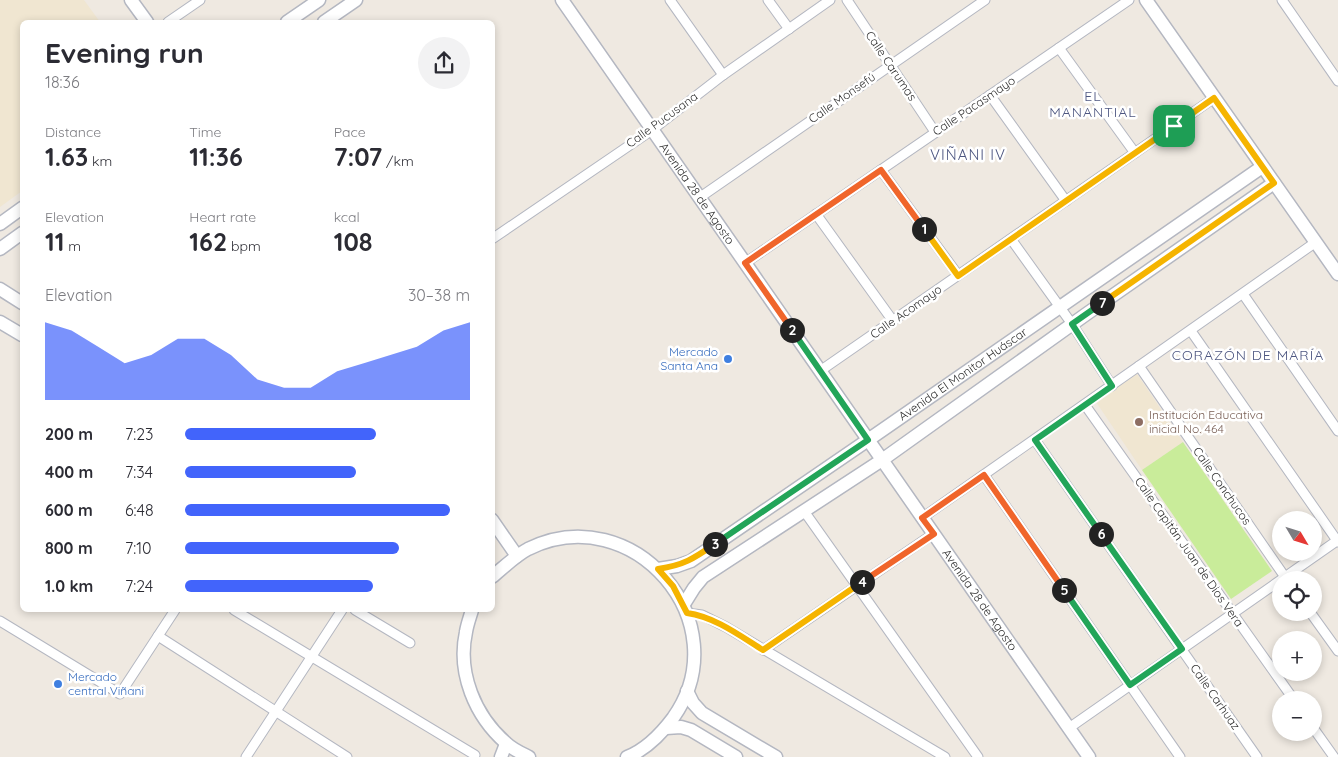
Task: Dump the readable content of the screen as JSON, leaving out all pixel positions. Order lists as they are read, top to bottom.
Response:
{
  "streets": {
    "street": [
      "Calle Carumas",
      "Calle Monsefú",
      "Calle Pacasmayo",
      "Calle Pucusana",
      "Avenida 28 de Agosto",
      "Calle Acomayo",
      "Avenida El Monitor Huáscar",
      "Calle Conchucos",
      "Calle Capitán Juan de Dios Vera",
      "Calle Carhuaz"
    ]
  },
  "crossings": [
    ["Calle Carumas", "Calle Monsefú"],
    ["Calle Carumas", "Calle Pacasmayo"],
    ["Calle Monsefú", "Avenida 28 de Agosto"],
    ["Calle Pacasmayo", "Avenida 28 de Agosto"],
    ["Calle Pucusana", "Avenida 28 de Agosto"],
    ["Avenida 28 de Agosto", "Calle Acomayo"],
    ["Avenida 28 de Agosto", "Avenida El Monitor Huáscar"]
  ],
  "districts": ["EL MANANTIAL", "VIÑANI IV", "CORAZÓN DE MARÍA"],
  "places": ["Mercado Santa Ana", "Institución Educativa inicial No. 464", "Mercado central Viñani"],
  "north": "bottom right",
  "page": {
    "heading": ["Evening run", "18:36"],
    "stats": [
      ["Distance", "1.63 km"],
      ["Time", "11:36"],
      ["Pace", "7:07 /km"],
      ["Elevation", "11 m"],
      ["Heart rate", "162 bpm"],
      ["kcal", "108"]
    ],
    "pins": [
      "1",
      "7",
      "2",
      "6",
      "3",
      "4",
      "5"
    ],
    "chart": ["Elevation", "30–38 m"],
    "list": [
      {
        "name": "200 m",
        "note": "7:23"
      },
      {
        "name": "400 m",
        "note": "7:34"
      },
      {
        "name": "600 m",
        "note": "6:48"
      },
      {
        "name": "800 m",
        "note": "7:10"
      },
      {
        "name": "1.0 km",
        "note": "7:24"
      }
    ],
    "map_buttons": ["+", "−"]
  }
}
